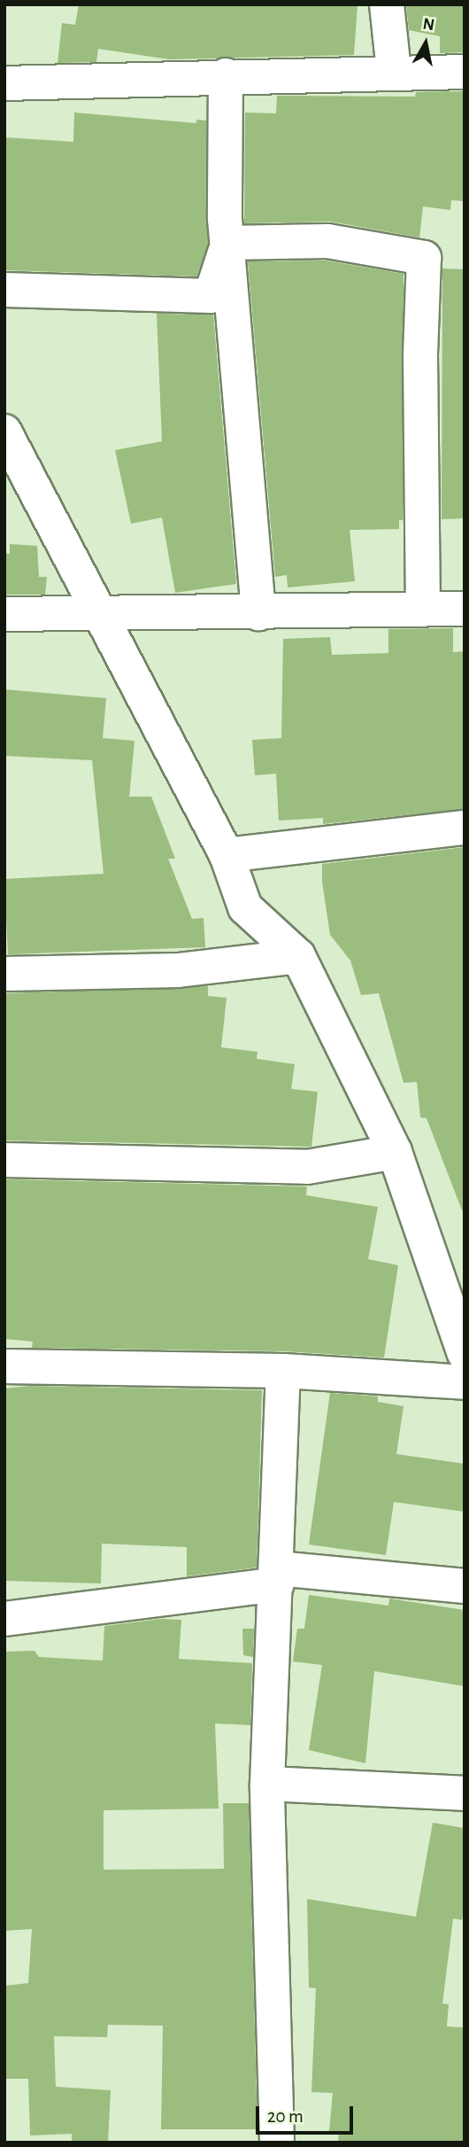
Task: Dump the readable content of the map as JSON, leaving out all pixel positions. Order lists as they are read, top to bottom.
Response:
{
  "scale_bar": "20 m",
  "north": "top"
}
